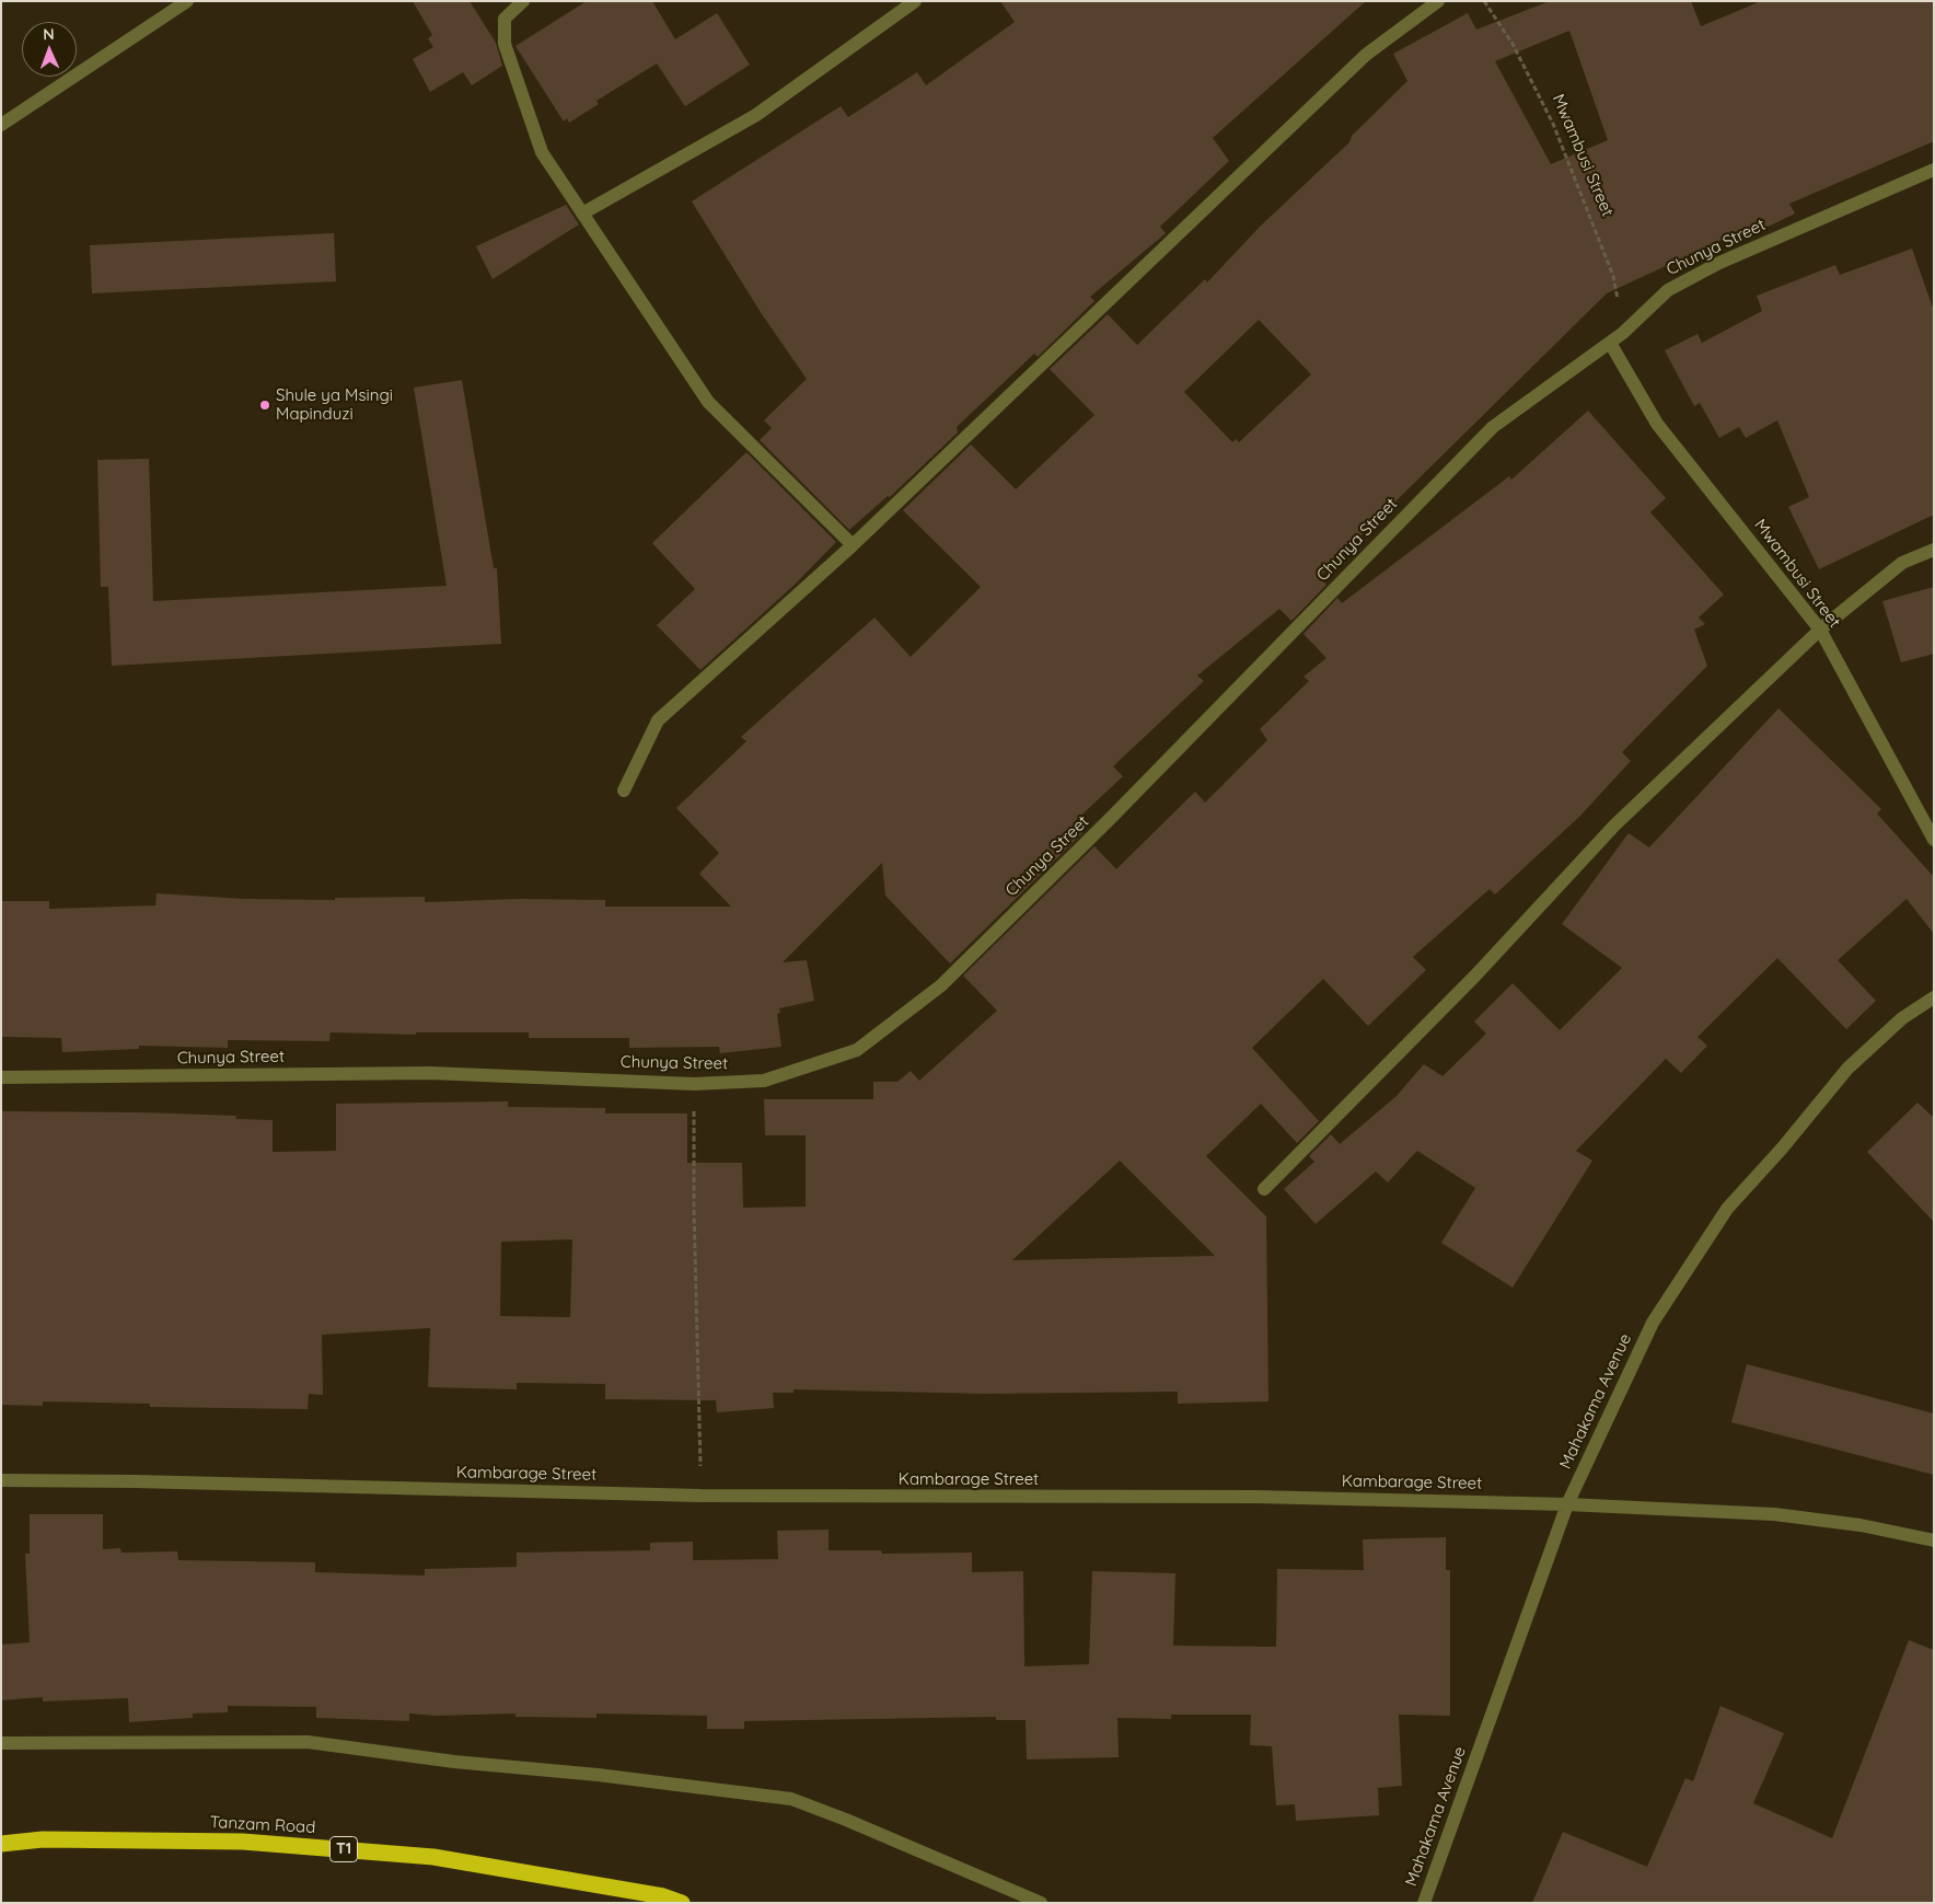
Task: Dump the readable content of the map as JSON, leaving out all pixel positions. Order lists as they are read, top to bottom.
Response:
{
  "streets": {
    "highway": ["Tanzam Road", "T1"],
    "street": [
      "Mwambusi Street",
      "Chunya Street",
      "Mahakama Avenue",
      "Kambarage Street"
    ]
  },
  "crossings": [
    ["Mwambusi Street", "Chunya Street"],
    ["Mahakama Avenue", "Kambarage Street"]
  ],
  "places": ["Shule ya Msingi Mapinduzi"],
  "north": "top"
}
